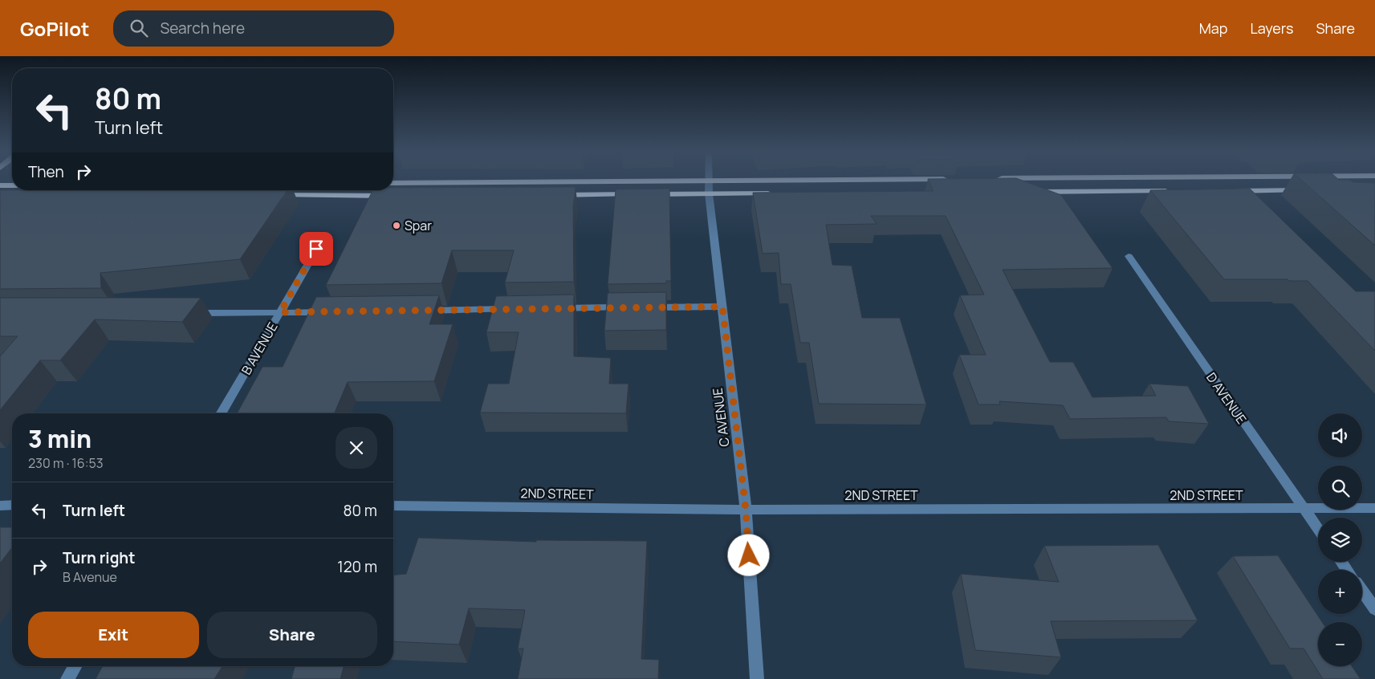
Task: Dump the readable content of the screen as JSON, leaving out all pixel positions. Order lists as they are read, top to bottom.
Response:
{
  "streets": {
    "street": [
      "B AVENUE",
      "D AVENUE",
      "C AVENUE",
      "2ND STREET"
    ]
  },
  "crossings": [
    ["D AVENUE", "2ND STREET"],
    ["C AVENUE", "2ND STREET"]
  ],
  "places": ["Spar"],
  "page": {
    "header": "GoPilot",
    "search": "Search here",
    "nav": ["Map", "Layers", "Share"],
    "turn": ["80 m", "Turn left"],
    "then": "Then",
    "map_buttons": ["+", "−"],
    "heading": ["3 min", "230 m · 16:53"],
    "list": [
      {
        "name": "Turn left",
        "value": "80 m"
      },
      {
        "name": "Turn right",
        "note": "B Avenue",
        "value": "120 m"
      }
    ],
    "buttons": ["Exit", "Share"]
  }
}
